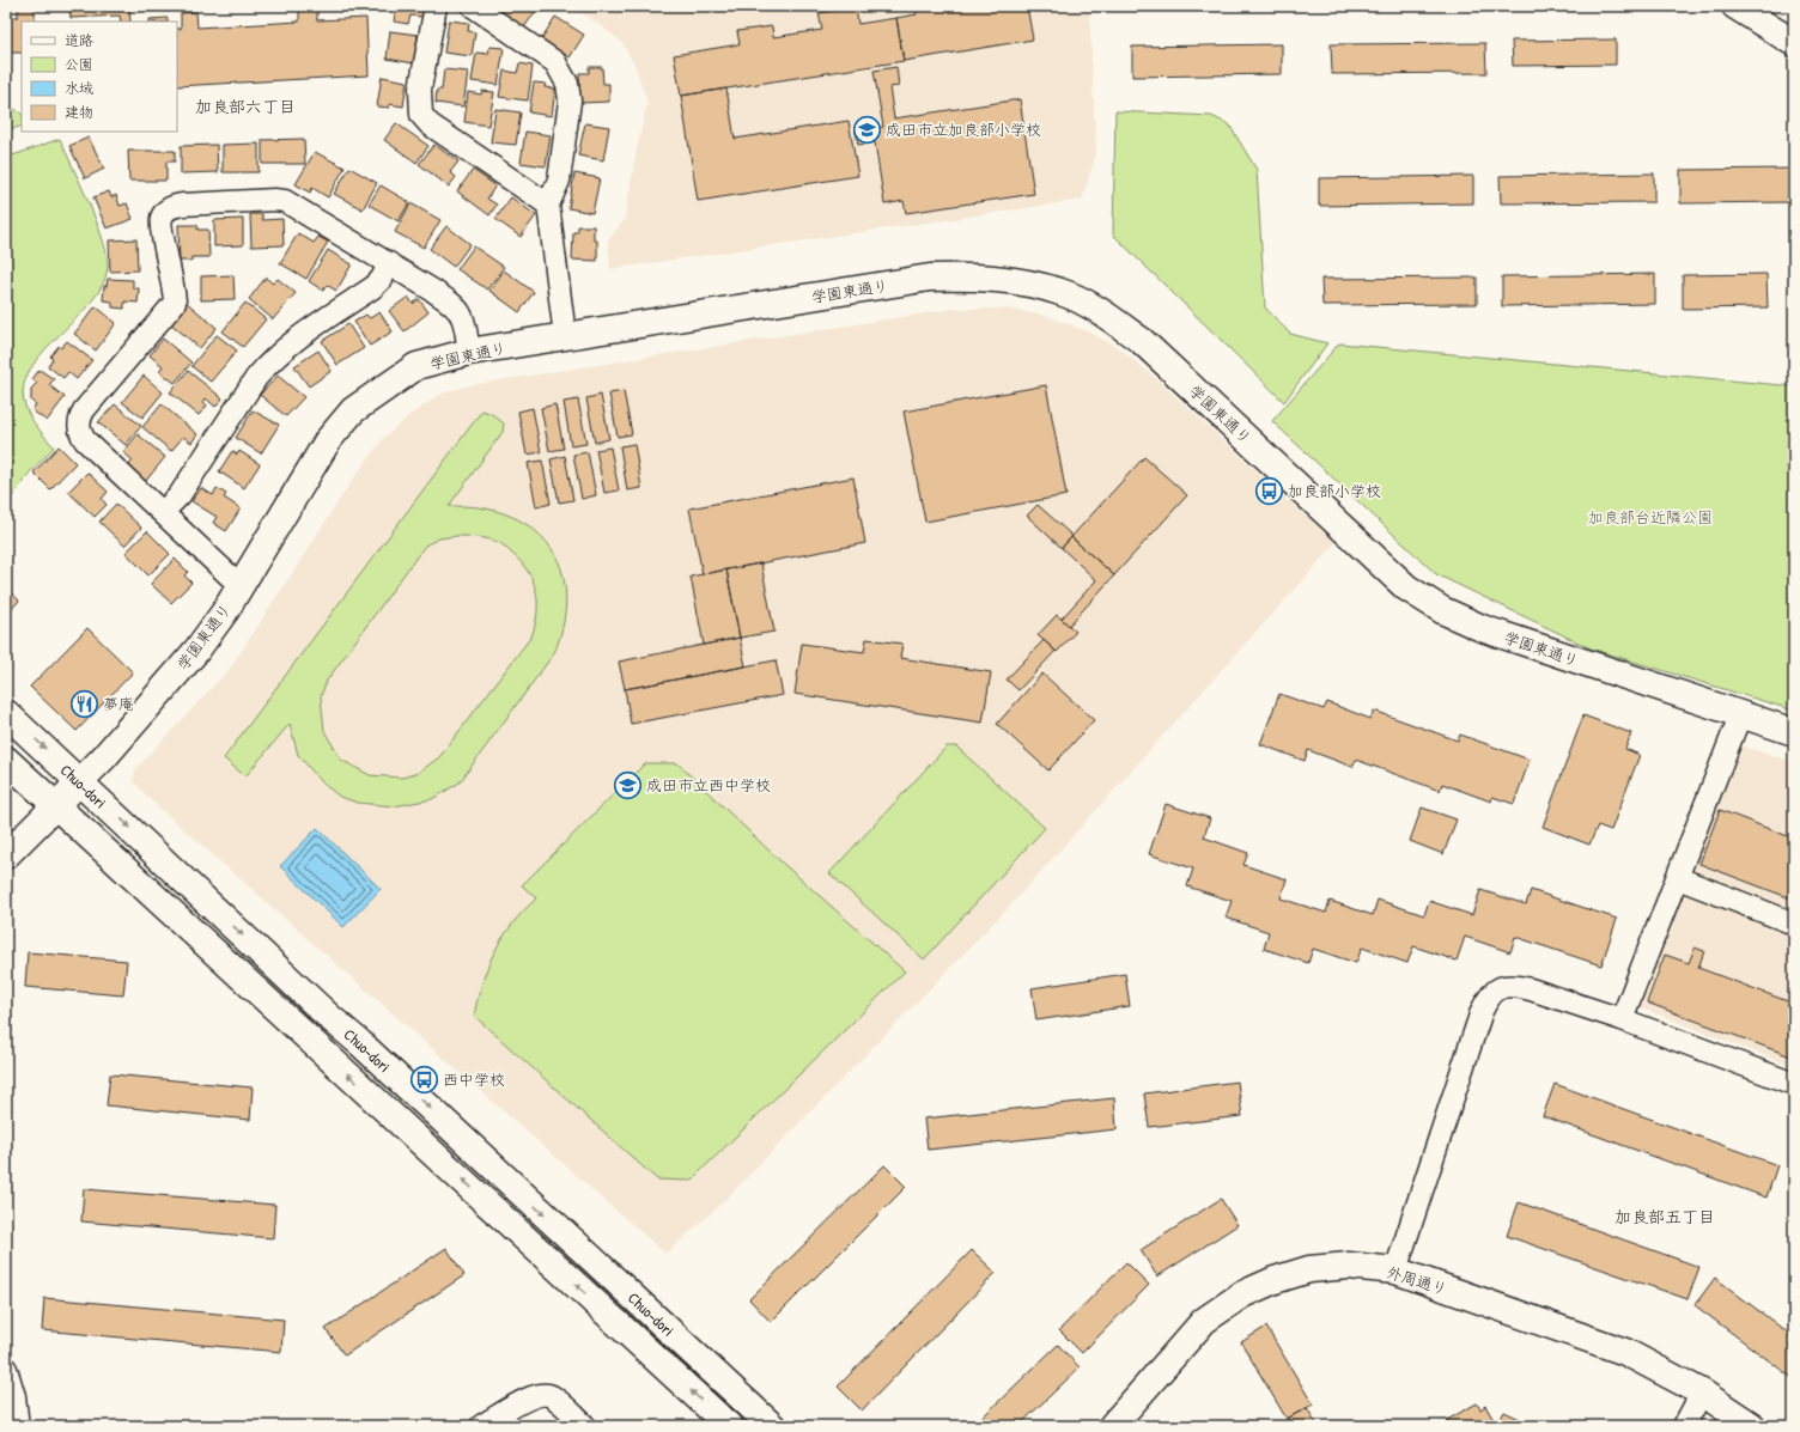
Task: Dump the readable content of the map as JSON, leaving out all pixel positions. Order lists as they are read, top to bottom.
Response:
{
  "streets": {
    "street": ["学園東通り", "Chuo-dori", "外周通り"]
  },
  "crossings": [
    ["学園東通り", "Chuo-dori"]
  ],
  "districts": ["加良部六丁目", "加良部五丁目"],
  "parks": ["加良部台近隣公園"],
  "places": {
    "school or university": ["成田市立加良部小学校", "成田市立西中学校"],
    "bus stop": ["加良部小学校", "西中学校"],
    "restaurant": ["夢庵"]
  },
  "legend": [
    "道路",
    "公園",
    "水域",
    "建物"
  ]
}
